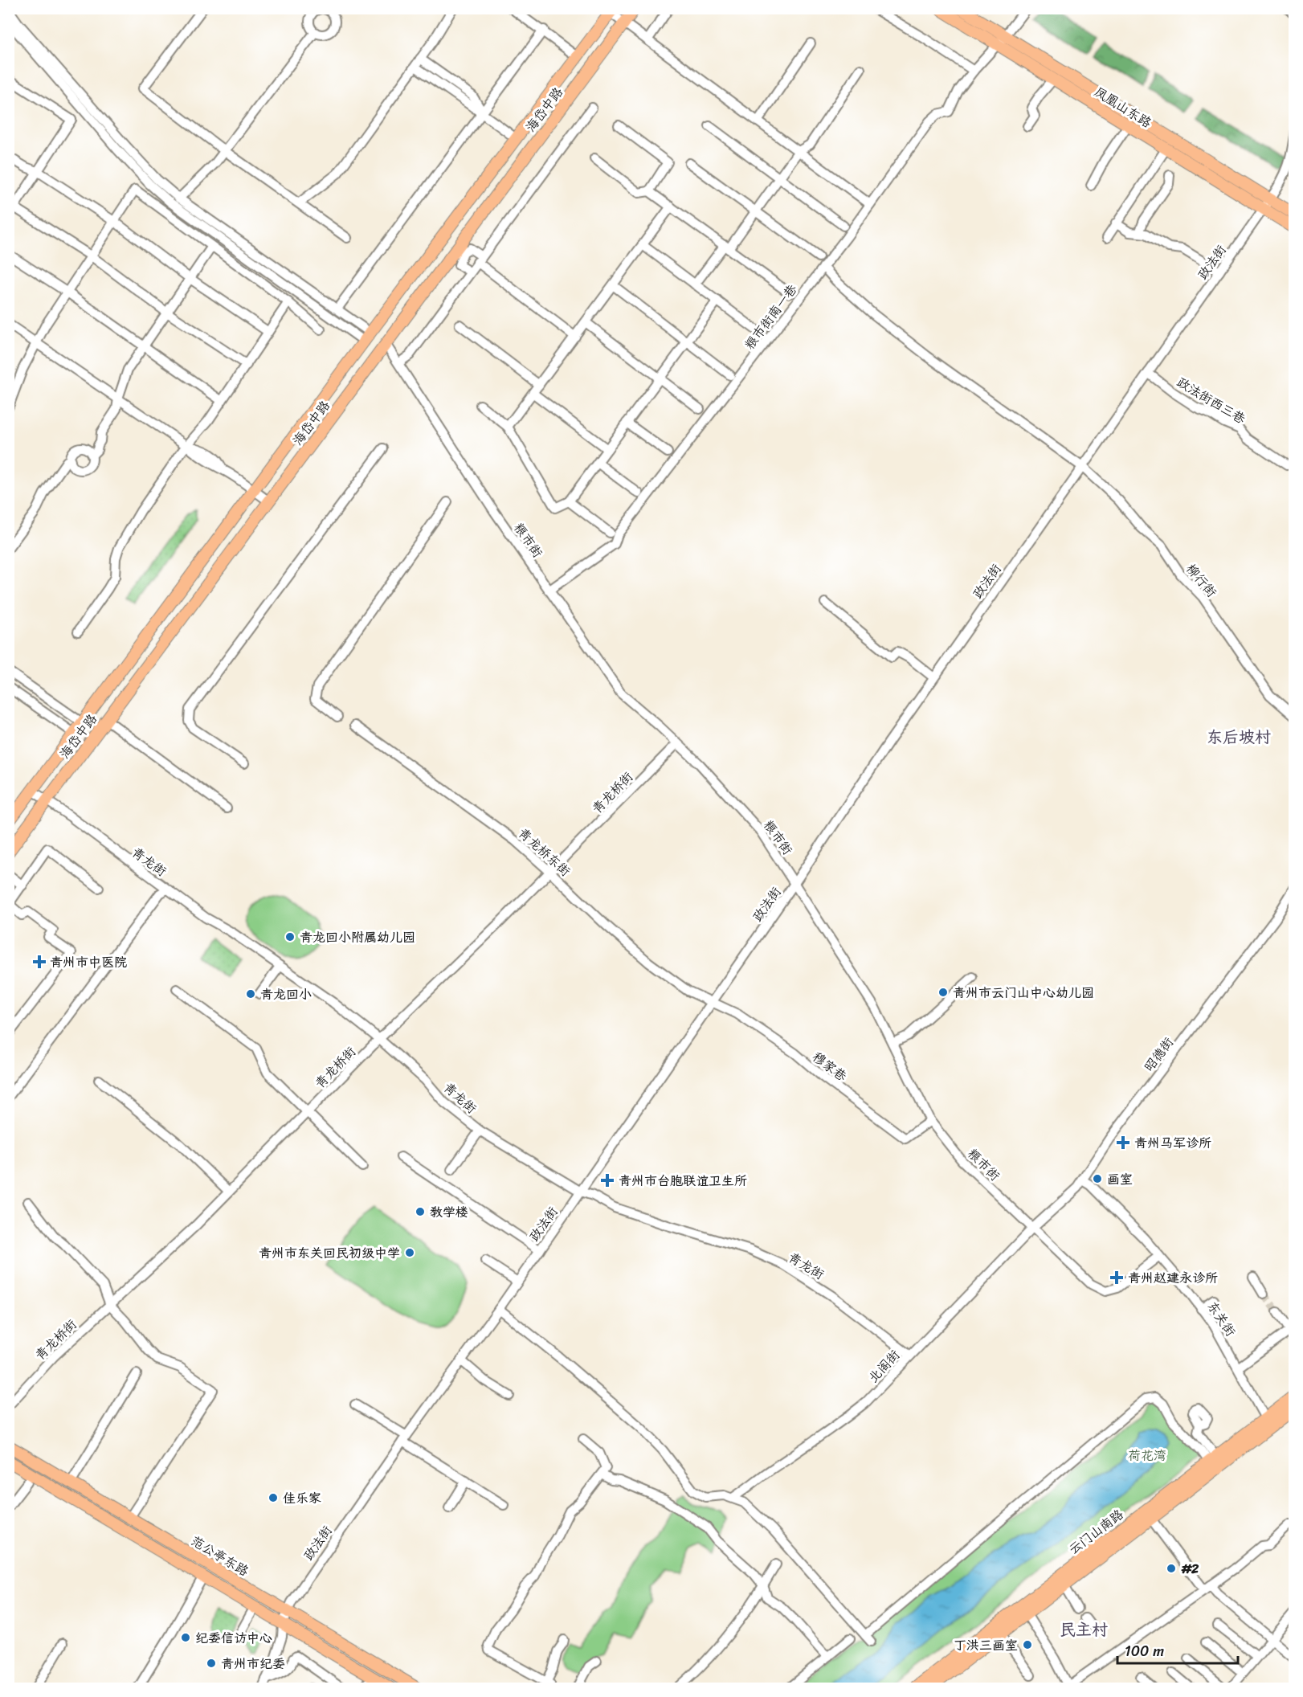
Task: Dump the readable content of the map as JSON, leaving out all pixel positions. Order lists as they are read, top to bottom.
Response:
{
  "streets": {
    "main road": [
      "凤凰山东路",
      "海岱中路",
      "云门山南路",
      "范公亭东路"
    ],
    "street": [
      "政法街",
      "粮市街南一巷",
      "政法街西三巷",
      "粮市街",
      "柳行街",
      "青龙桥街",
      "青龙桥东街",
      "青龙街",
      "昭德街",
      "穆家巷",
      "东关街",
      "北阁街"
    ]
  },
  "crossings": [
    ["凤凰山东路", "政法街"],
    ["凤凰山东路", "粮市街南一巷"],
    ["海岱中路", "粮市街"],
    ["海岱中路", "青龙街"],
    ["政法街", "政法街西三巷"],
    ["政法街", "粮市街"],
    ["政法街", "柳行街"],
    ["政法街", "青龙桥东街"],
    ["政法街", "青龙街"],
    ["政法街", "穆家巷"],
    ["政法街", "范公亭东路"],
    ["粮市街南一巷", "粮市街"],
    ["粮市街南一巷", "柳行街"],
    ["粮市街", "青龙桥街"],
    ["粮市街", "昭德街"],
    ["粮市街", "穆家巷"],
    ["粮市街", "东关街"],
    ["粮市街", "北阁街"],
    ["青龙桥街", "青龙桥东街"],
    ["青龙桥街", "青龙街"],
    ["青龙桥东街", "穆家巷"],
    ["青龙街", "北阁街"],
    ["昭德街", "东关街"],
    ["昭德街", "北阁街"],
    ["东关街", "云门山南路"]
  ],
  "districts": ["东后坡村", "民主村"],
  "parks": ["荷花湾"],
  "places": {
    "other": [
      "青龙回小附属幼儿园",
      "青州市云门山中心幼儿园",
      "青龙回小",
      "画室",
      "教学楼",
      "青州市东关回民初级中学",
      "佳乐家",
      "#2",
      "纪委信访中心",
      "丁洪三画室",
      "青州市纪委"
    ],
    "health": [
      "青州市中医院",
      "青州马军诊所",
      "青州市台胞联谊卫生所",
      "青州赵建永诊所"
    ]
  },
  "scale_bar": "100 m"
}
